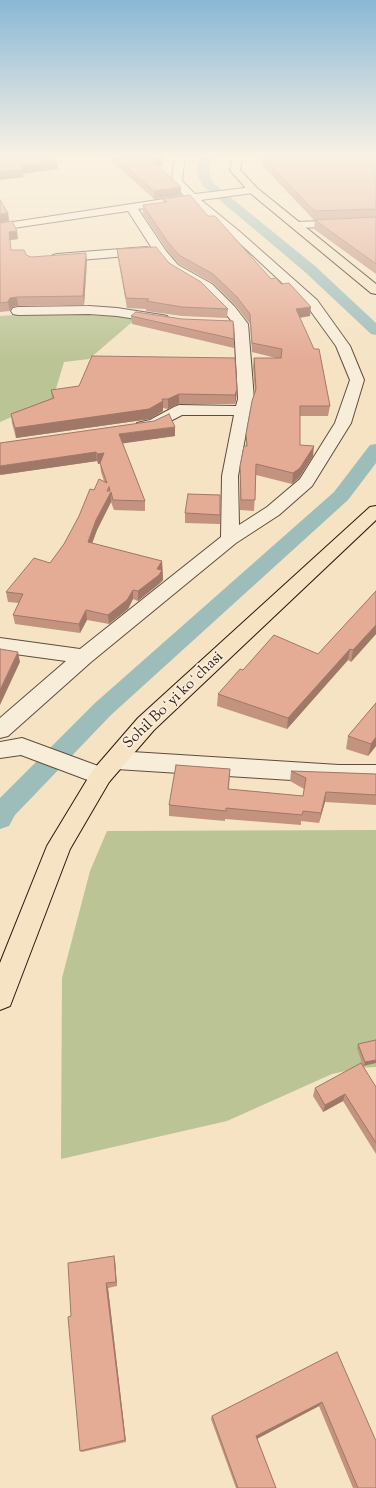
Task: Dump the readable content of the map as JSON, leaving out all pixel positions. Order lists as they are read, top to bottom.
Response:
{
  "streets": {
    "main road": ["Sohil Boʻyi koʻchasi"]
  }
}
